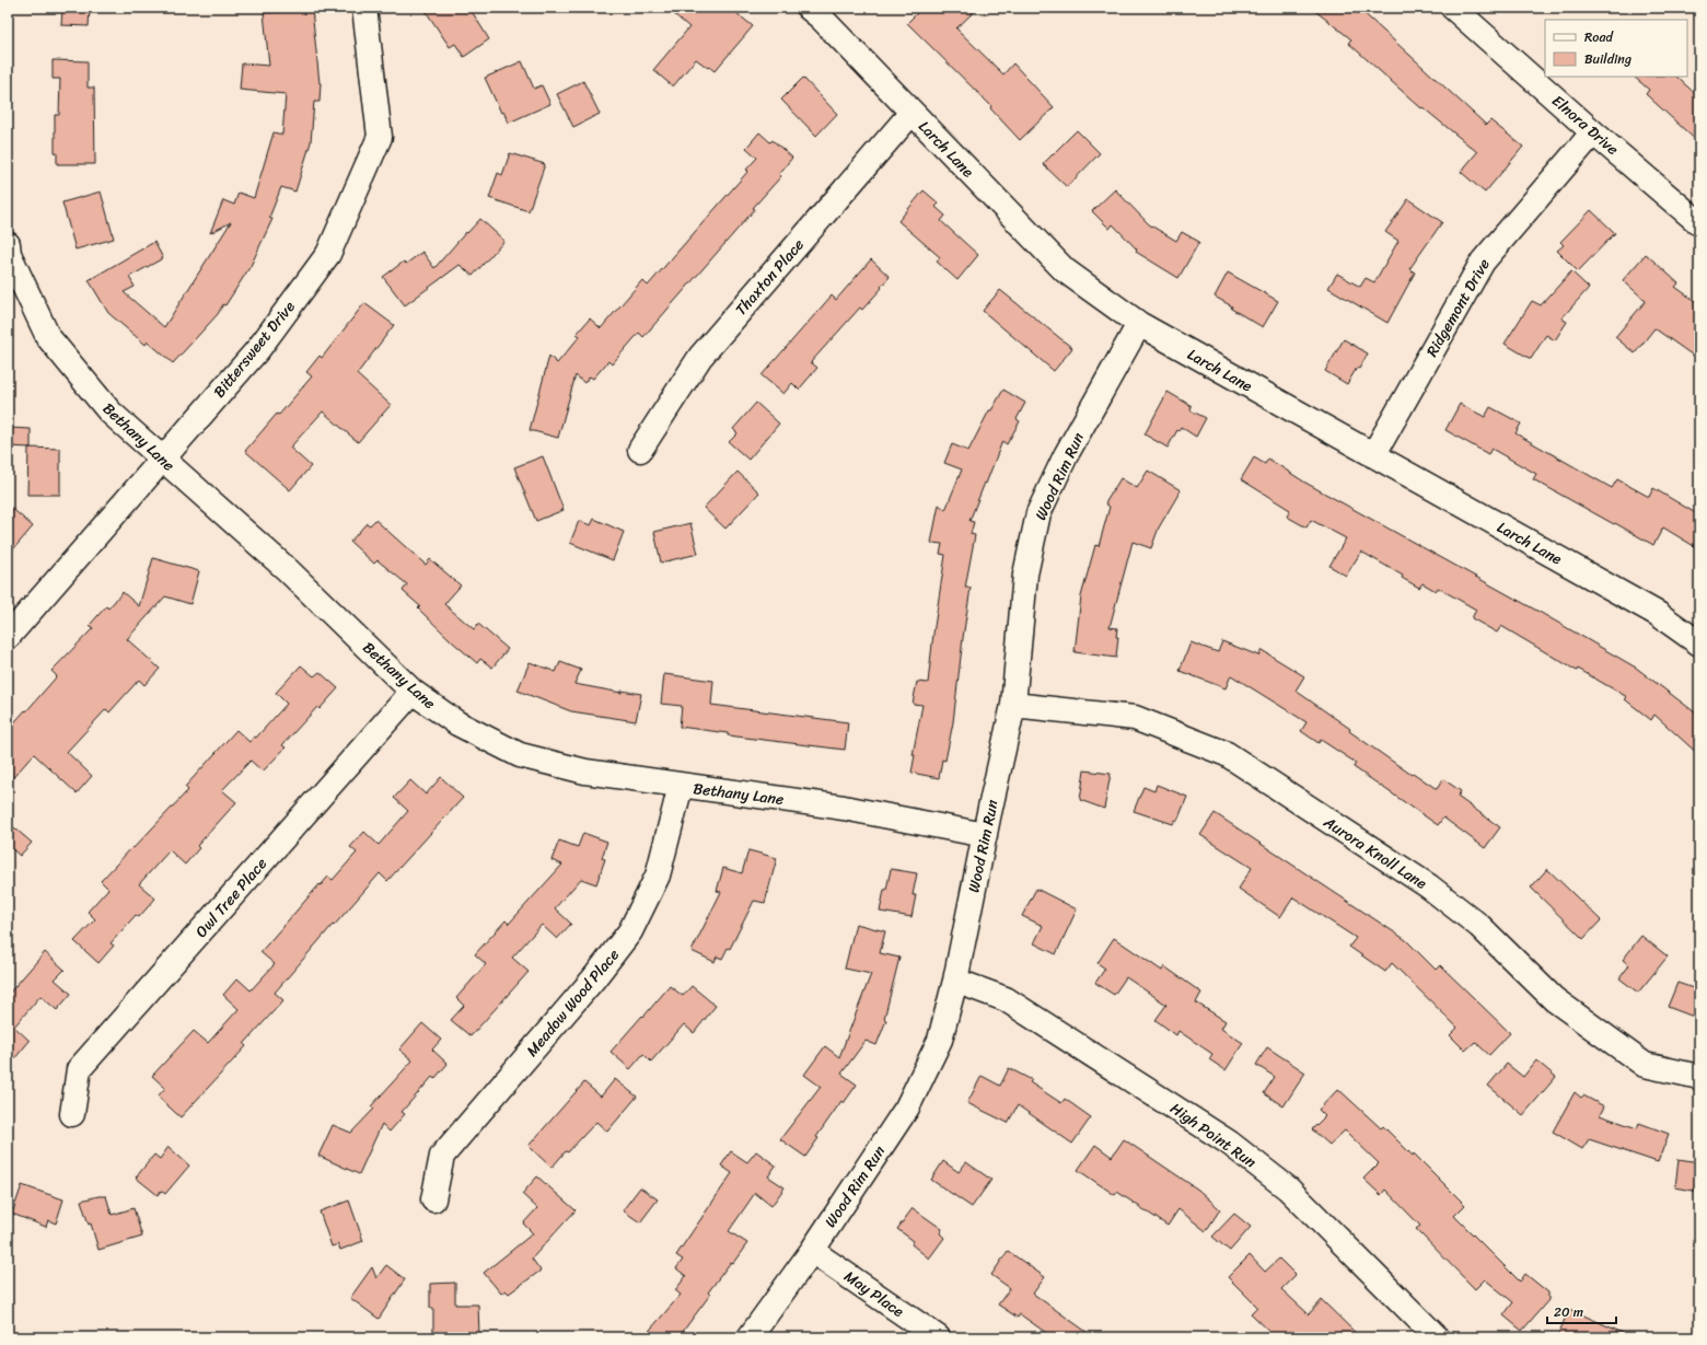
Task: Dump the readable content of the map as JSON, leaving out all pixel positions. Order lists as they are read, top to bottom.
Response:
{
  "streets": {
    "street": [
      "Elnora Drive",
      "Larch Lane",
      "Thaxton Place",
      "Ridgemont Drive",
      "Bittersweet Drive",
      "Bethany Lane",
      "Wood Rim Run",
      "Aurora Knoll Lane",
      "Owl Tree Place",
      "Meadow Wood Place",
      "High Point Run",
      "May Place"
    ]
  },
  "crossings": [
    ["Elnora Drive", "Ridgemont Drive"],
    ["Larch Lane", "Thaxton Place"],
    ["Larch Lane", "Ridgemont Drive"],
    ["Larch Lane", "Wood Rim Run"],
    ["Bittersweet Drive", "Bethany Lane"],
    ["Bethany Lane", "Wood Rim Run"],
    ["Bethany Lane", "Owl Tree Place"],
    ["Bethany Lane", "Meadow Wood Place"],
    ["Wood Rim Run", "Aurora Knoll Lane"],
    ["Wood Rim Run", "High Point Run"],
    ["Wood Rim Run", "May Place"]
  ],
  "legend": ["Road", "Building"],
  "scale_bar": "20 m"
}
